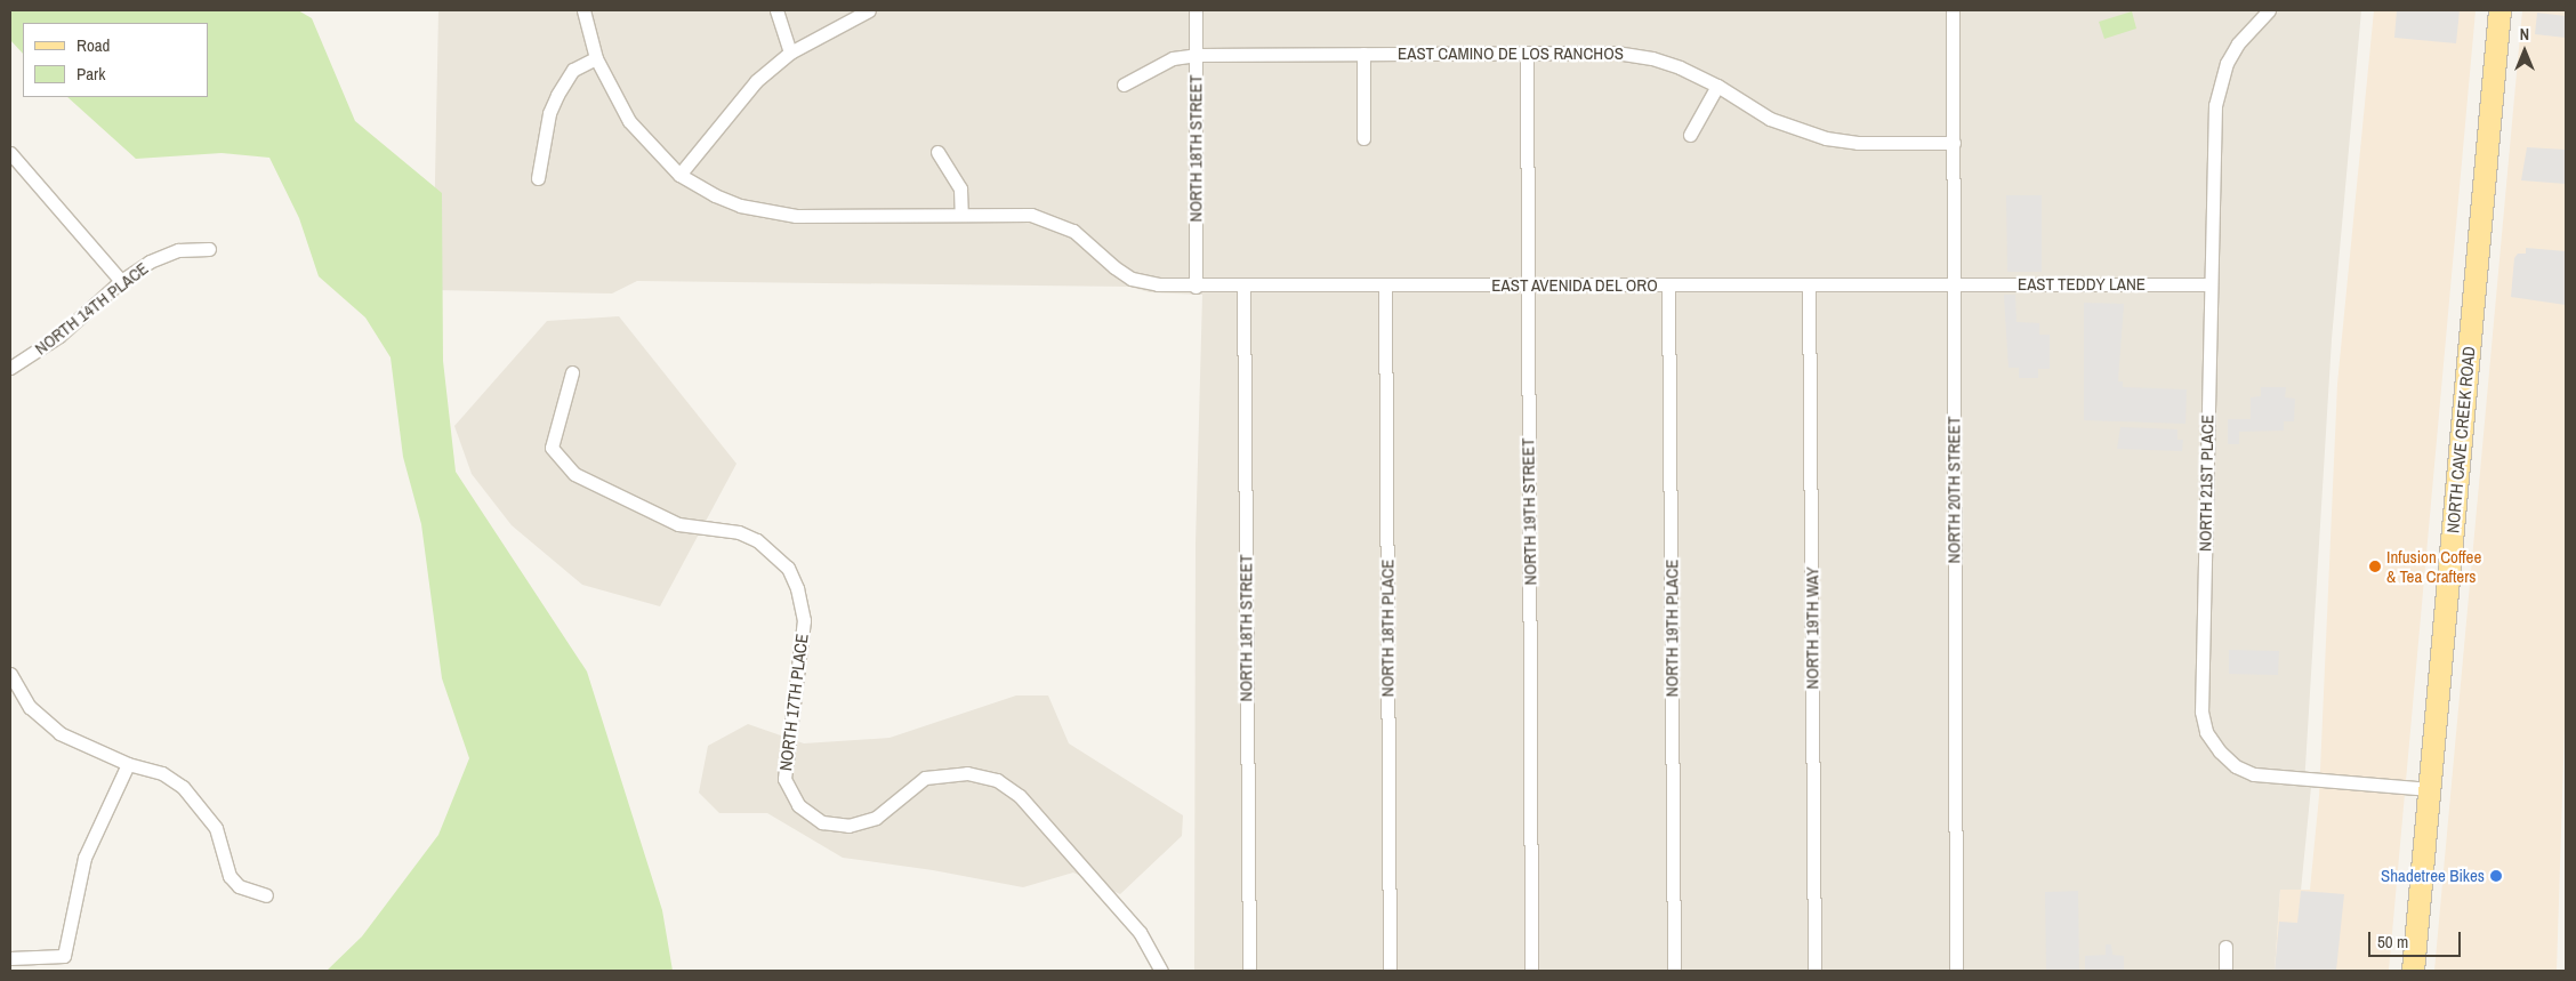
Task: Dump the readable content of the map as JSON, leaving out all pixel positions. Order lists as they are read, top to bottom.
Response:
{
  "streets": {
    "main road": ["NORTH CAVE CREEK ROAD"],
    "street": [
      "EAST CAMINO DE LOS RANCHOS",
      "NORTH 18TH STREET",
      "EAST TEDDY LANE",
      "EAST AVENIDA DEL ORO",
      "NORTH 14TH PLACE",
      "NORTH 21ST PLACE",
      "NORTH 20TH STREET",
      "NORTH 19TH STREET",
      "NORTH 18TH PLACE",
      "NORTH 19TH PLACE",
      "NORTH 19TH WAY",
      "NORTH 17TH PLACE"
    ]
  },
  "crossings": [
    ["EAST CAMINO DE LOS RANCHOS", "NORTH 18TH STREET"],
    ["EAST CAMINO DE LOS RANCHOS", "NORTH 20TH STREET"],
    ["EAST CAMINO DE LOS RANCHOS", "NORTH 19TH STREET"],
    ["NORTH 18TH STREET", "EAST AVENIDA DEL ORO"],
    ["EAST TEDDY LANE", "EAST AVENIDA DEL ORO"],
    ["EAST TEDDY LANE", "NORTH 21ST PLACE"],
    ["EAST TEDDY LANE", "NORTH 20TH STREET"],
    ["EAST AVENIDA DEL ORO", "NORTH 20TH STREET"],
    ["EAST AVENIDA DEL ORO", "NORTH 19TH STREET"],
    ["EAST AVENIDA DEL ORO", "NORTH 18TH PLACE"],
    ["EAST AVENIDA DEL ORO", "NORTH 19TH PLACE"],
    ["EAST AVENIDA DEL ORO", "NORTH 19TH WAY"],
    ["NORTH CAVE CREEK ROAD", "NORTH 21ST PLACE"]
  ],
  "places": ["Infusion Coffee & Tea Crafters", "Shadetree Bikes"],
  "legend": ["Road", "Park"],
  "scale_bar": "50 m",
  "north": "top"
}
